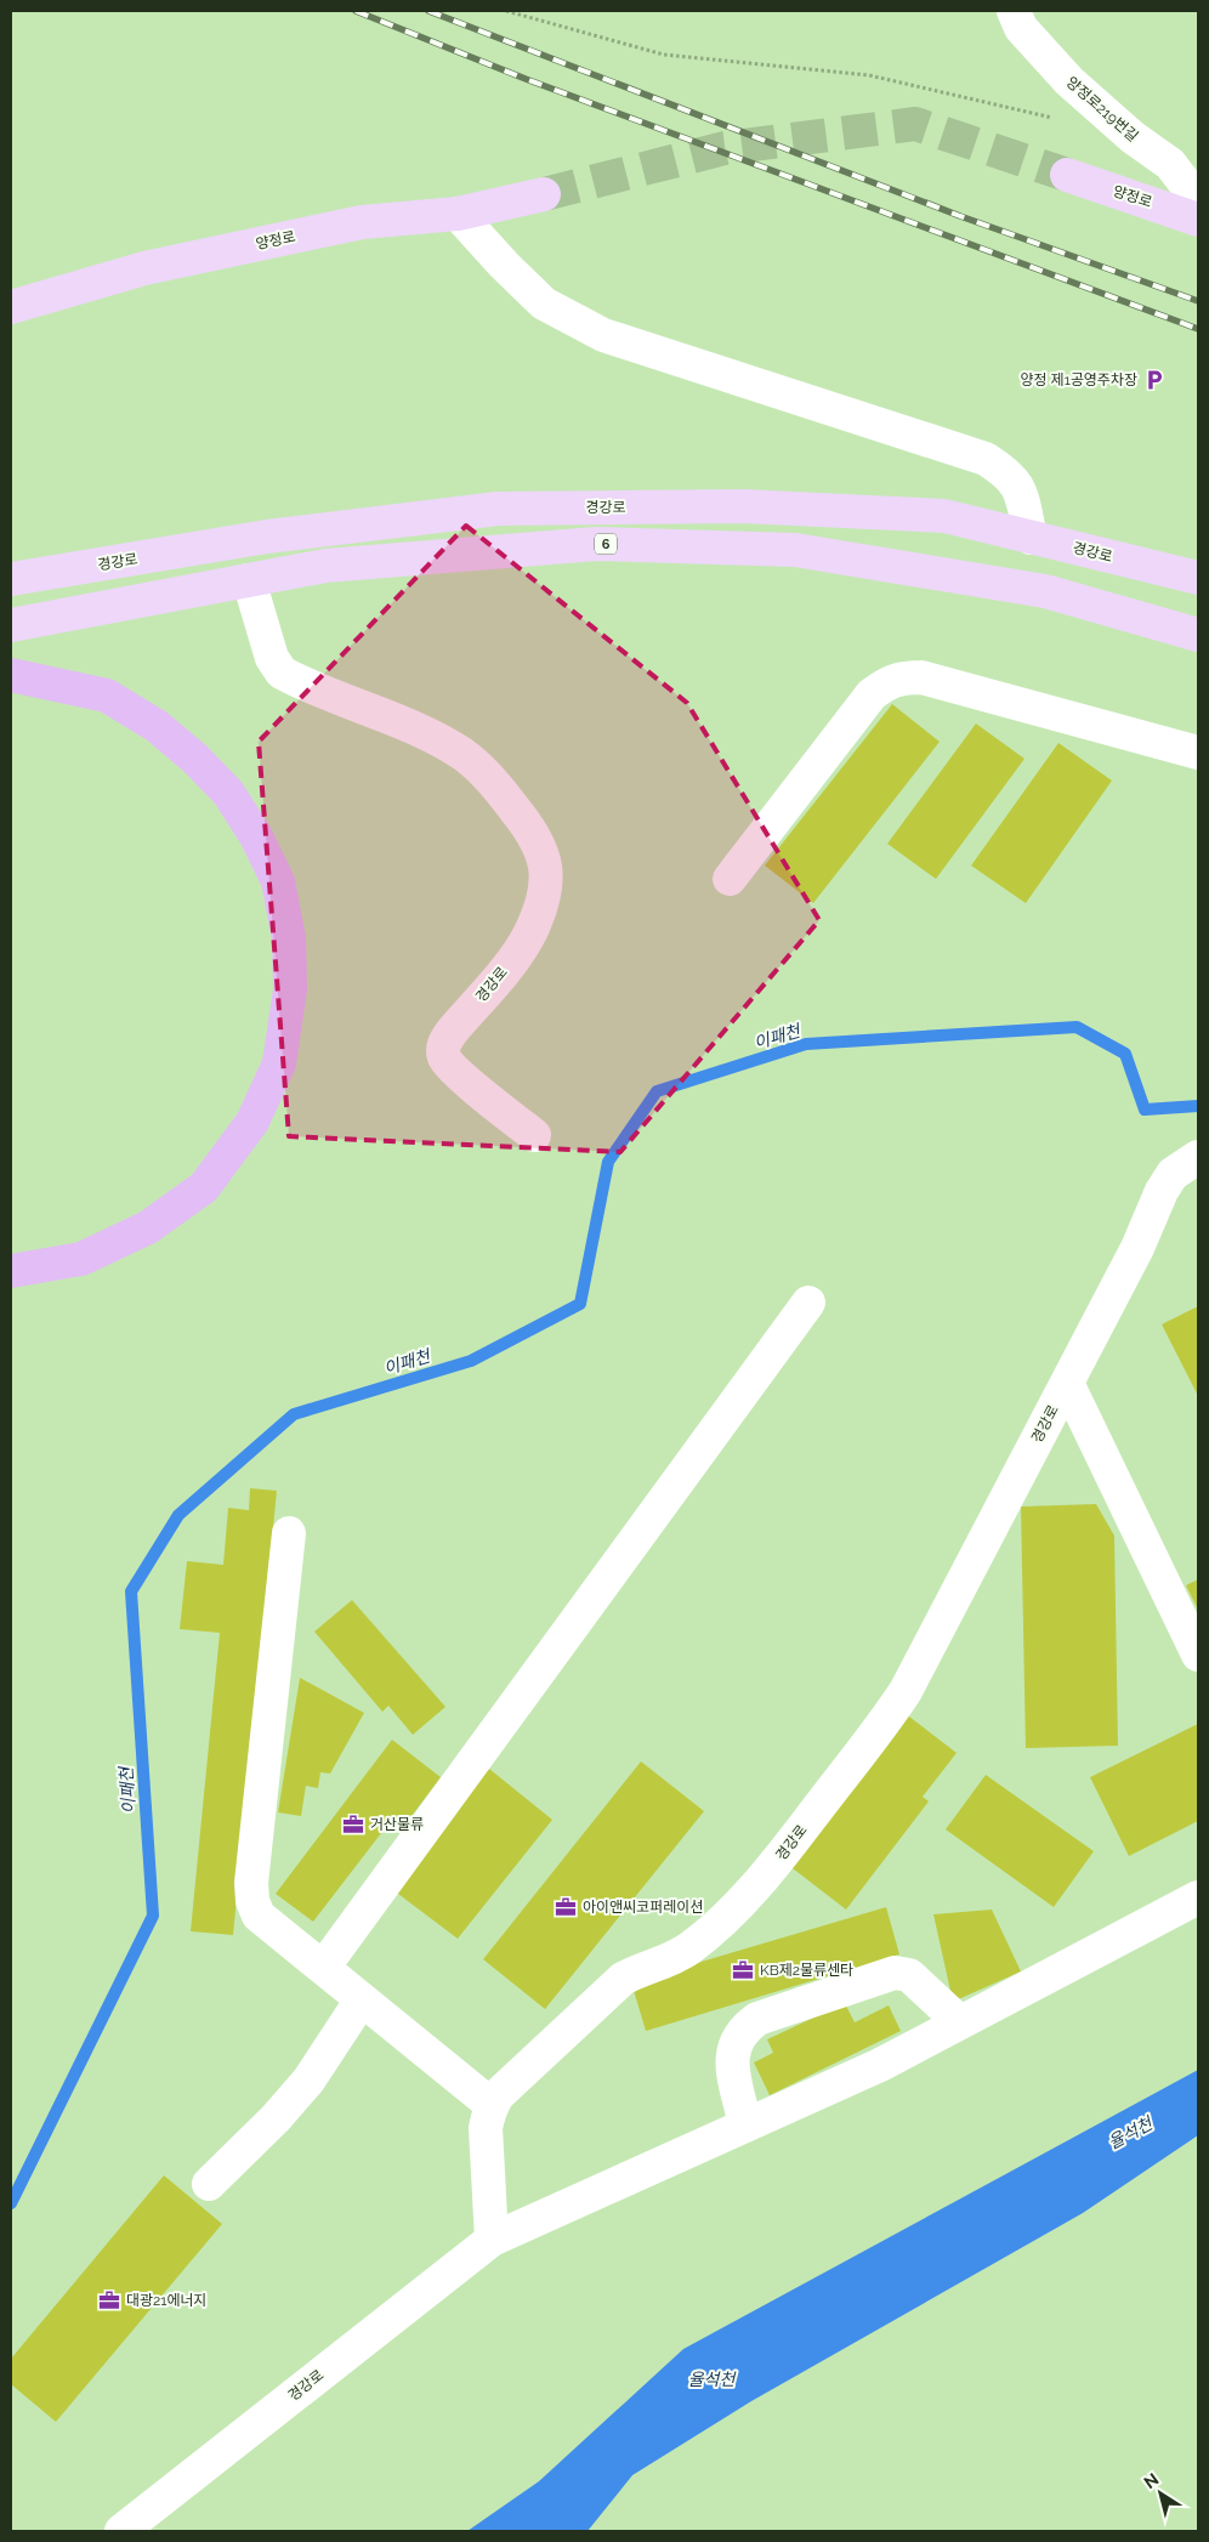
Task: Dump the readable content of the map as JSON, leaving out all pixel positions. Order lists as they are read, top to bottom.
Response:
{
  "streets": {
    "main road": ["양정로", "경강로", "6"],
    "street": ["양정로219번길"]
  },
  "crossings": [
    ["경강로", "6"]
  ],
  "water": ["이패천", "율석천"],
  "places": {
    "parking": ["양정 제1공영주차장"],
    "office": [
      "거산물류",
      "아이앤씨코퍼레이션",
      "KB제2물류센타",
      "대광21에너지"
    ]
  },
  "north": "top left"
}
